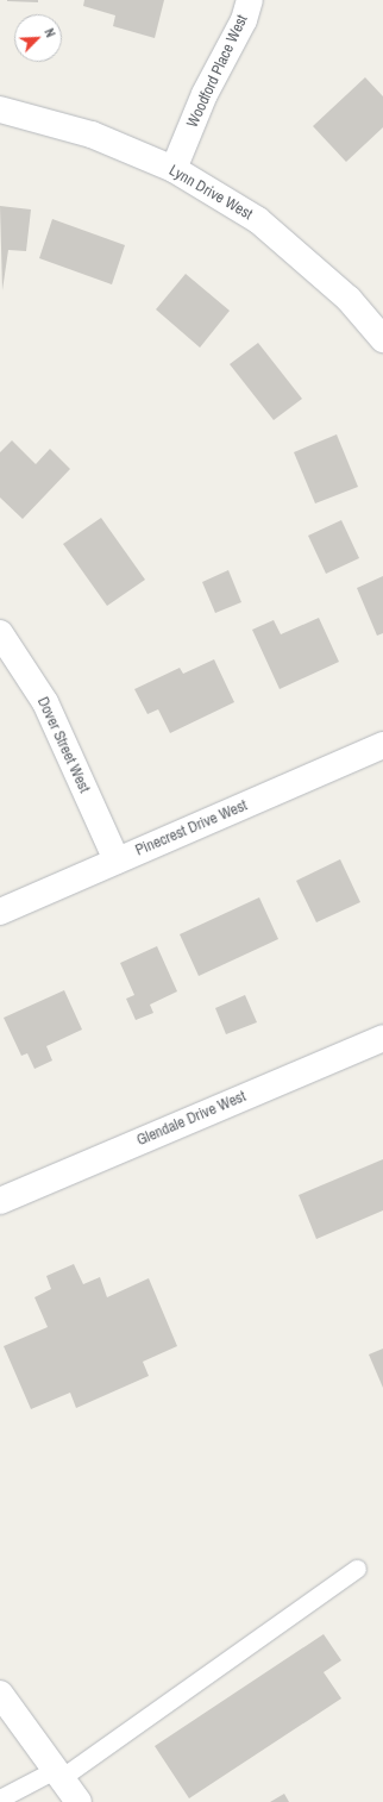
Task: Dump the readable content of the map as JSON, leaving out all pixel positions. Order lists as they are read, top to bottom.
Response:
{
  "streets": {
    "street": [
      "Woodford Place West",
      "Lynn Drive West",
      "Dover Street West",
      "Pinecrest Drive West",
      "Glendale Drive West"
    ]
  },
  "crossings": [
    ["Woodford Place West", "Lynn Drive West"],
    ["Dover Street West", "Pinecrest Drive West"]
  ],
  "north": "top right"
}
